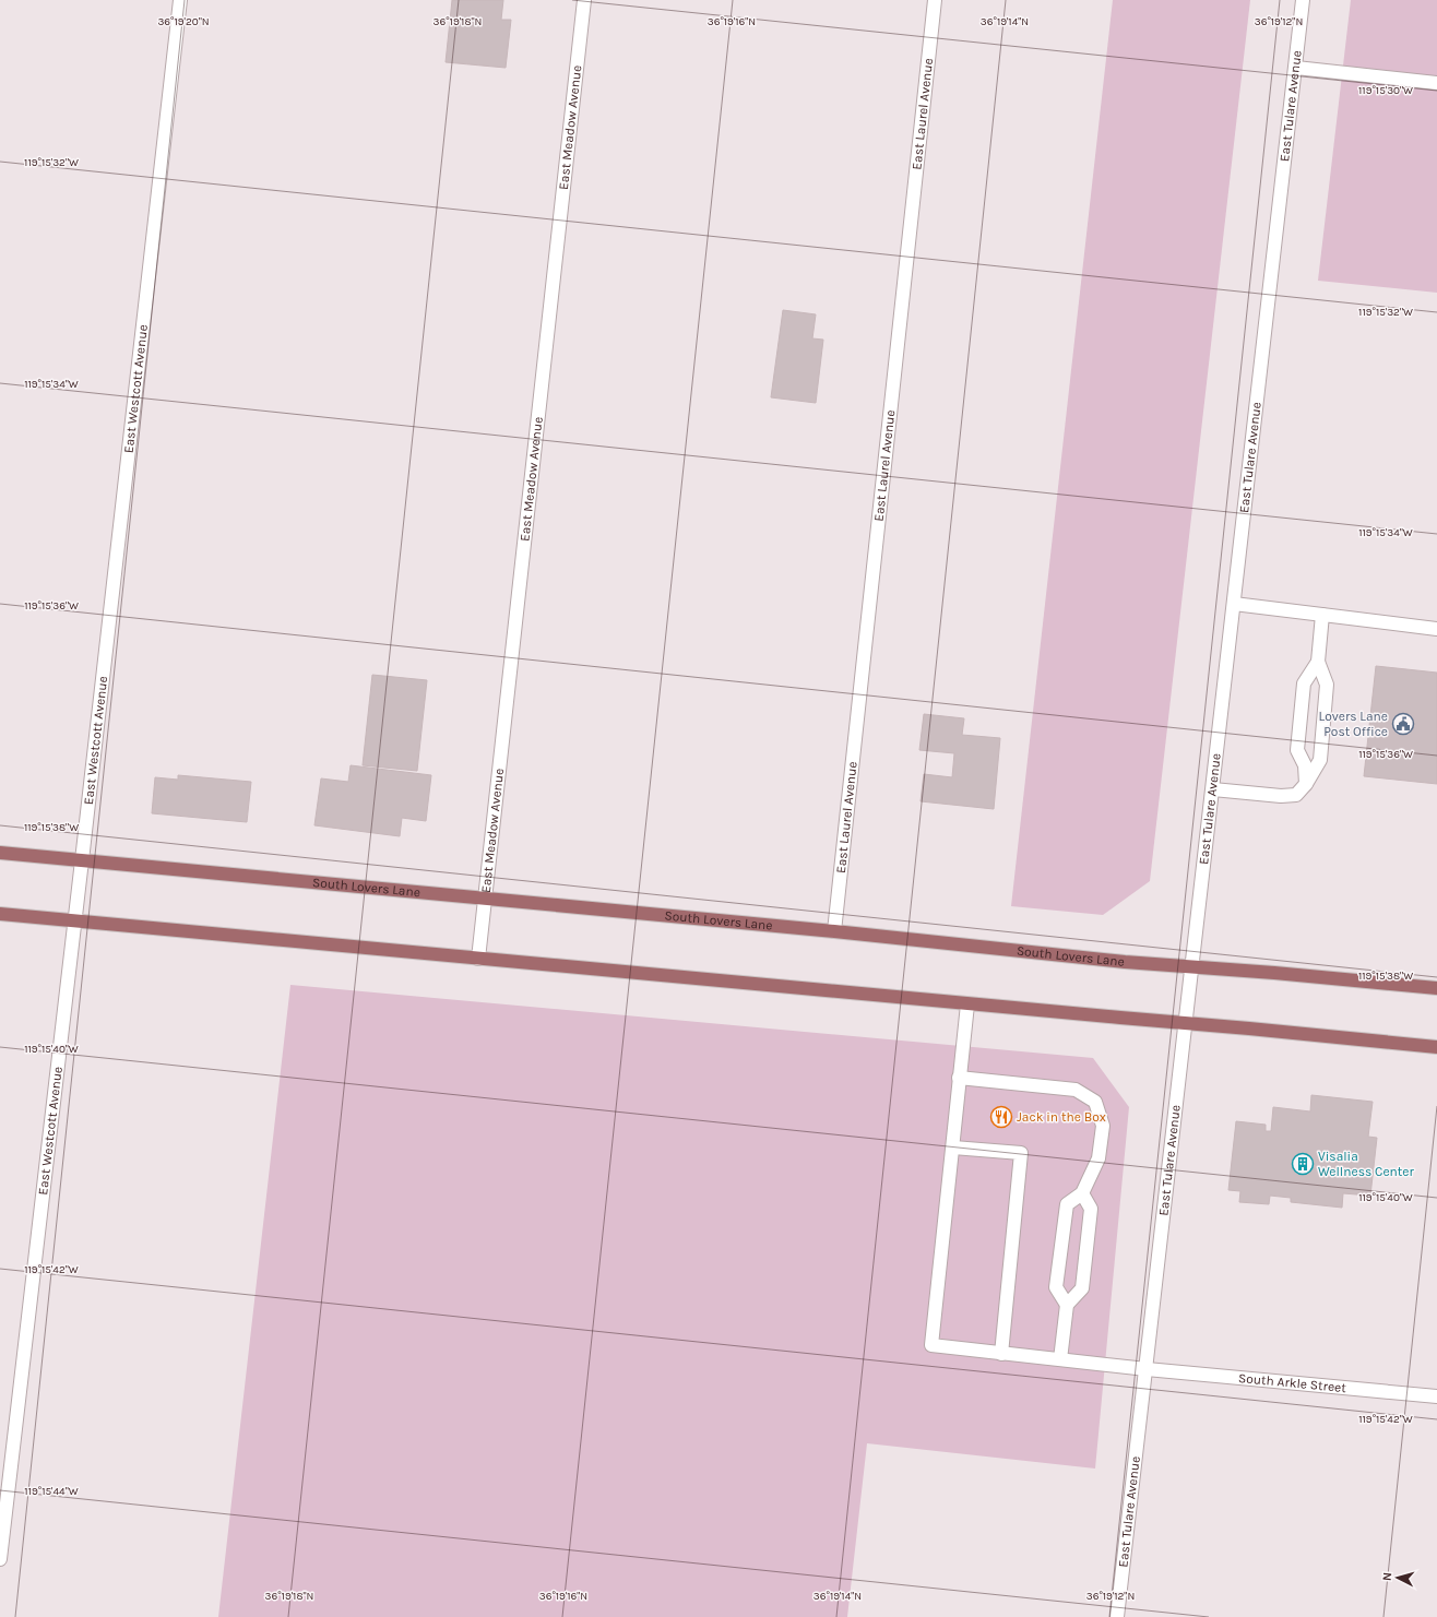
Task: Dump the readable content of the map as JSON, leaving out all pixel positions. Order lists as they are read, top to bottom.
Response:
{
  "streets": {
    "main road": ["South Lovers Lane"],
    "street": [
      "East Tulare Avenue",
      "East Laurel Avenue",
      "East Meadow Avenue",
      "East Westcott Avenue",
      "South Arkle Street"
    ]
  },
  "crossings": [
    ["East Tulare Avenue", "South Lovers Lane"],
    ["East Tulare Avenue", "South Arkle Street"],
    ["East Laurel Avenue", "South Lovers Lane"],
    ["East Meadow Avenue", "South Lovers Lane"],
    ["East Westcott Avenue", "South Lovers Lane"]
  ],
  "places": {
    "public building": ["Lovers Lane Post Office"],
    "restaurant": ["Jack in the Box"],
    "building": ["Visalia Wellness Center"]
  },
  "north": "left",
  "coordinates": [
    "36°19'20\"N",
    "36°19'18\"N",
    "36°19'16\"N",
    "36°19'14\"N",
    "36°19'12\"N",
    "119°15'30\"W",
    "119°15'32\"W",
    "119°15'34\"W",
    "119°15'36\"W",
    "119°15'38\"W",
    "119°15'40\"W",
    "119°15'42\"W",
    "119°15'44\"W"
  ]
}
